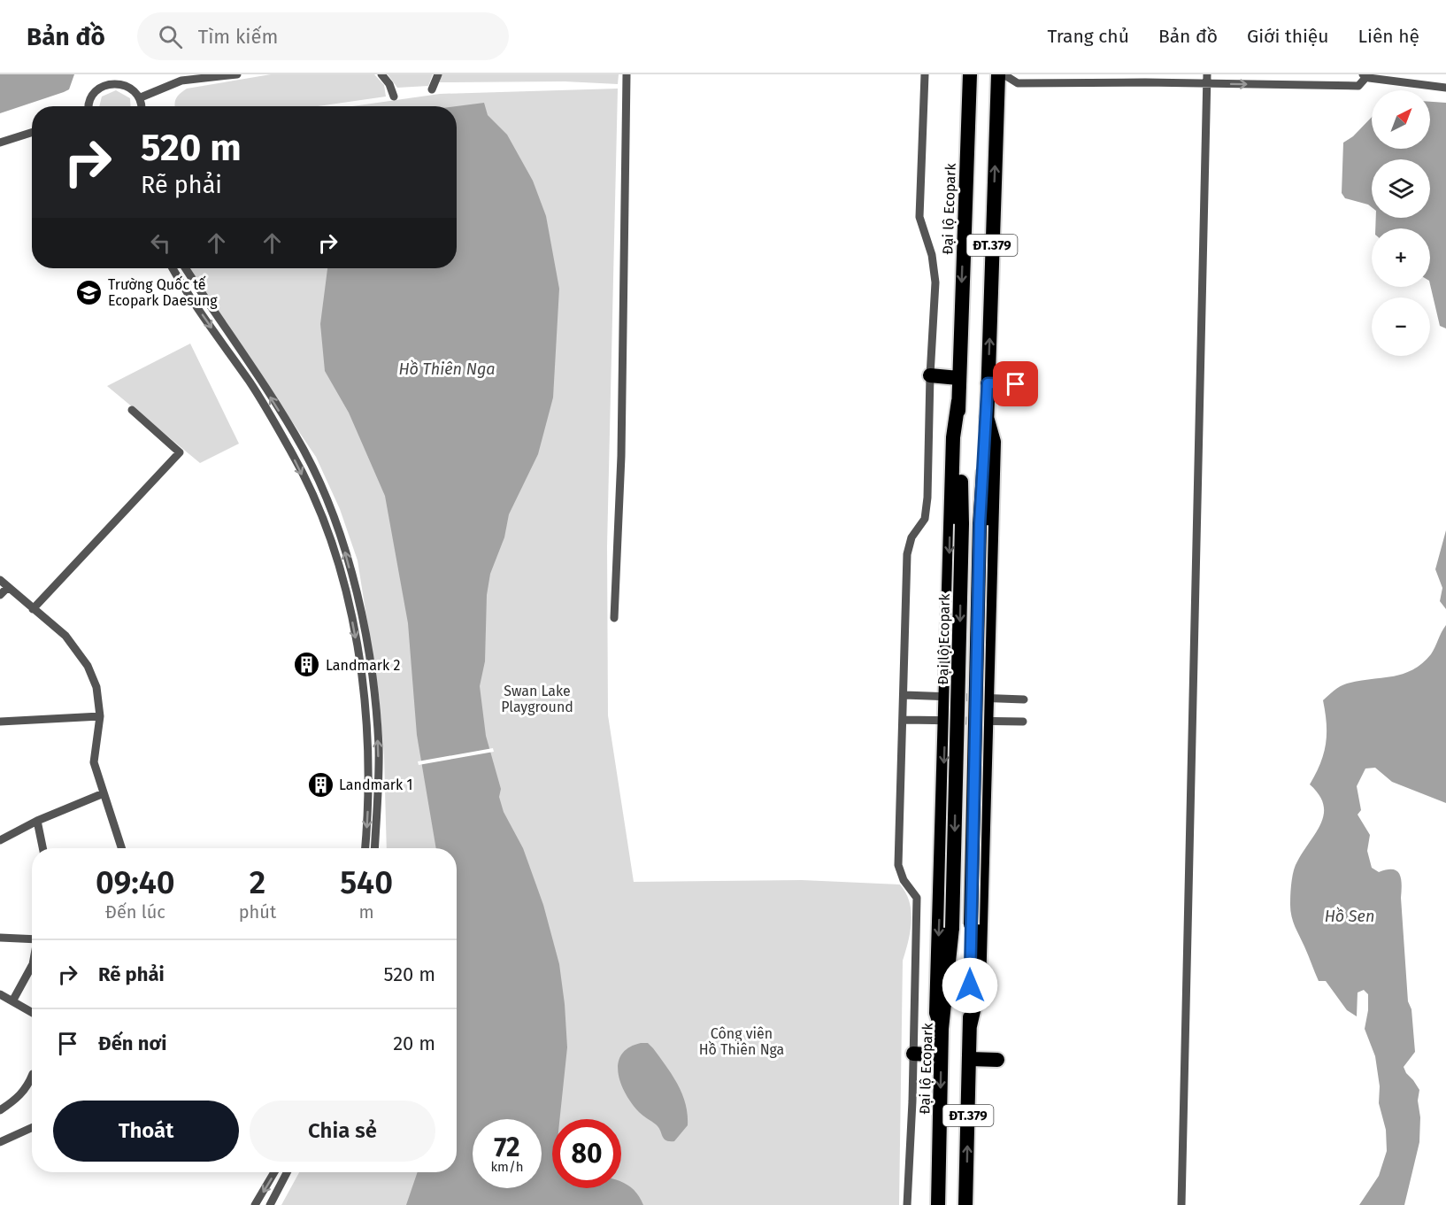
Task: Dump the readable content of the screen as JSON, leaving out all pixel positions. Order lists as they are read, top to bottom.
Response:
{
  "streets": {
    "highway": ["Đại lộ Ecopark", "ĐT.379"]
  },
  "water": ["Hồ Thiên Nga", "Hồ Sen"],
  "parks": ["Swan Lake Playground", "Công viên Hồ Thiên Nga"],
  "places": {
    "school or university": ["Trường Quốc tế Ecopark Daesung"],
    "building": ["Landmark 2", "Landmark 1"]
  },
  "north": "top right",
  "page": {
    "header": "Bản đồ",
    "search": "Tìm kiếm",
    "nav": [
      "Trang chủ",
      "Bản đồ",
      "Giới thiệu",
      "Liên hệ"
    ],
    "map_buttons": ["+", "−"],
    "turn": ["520 m", "Rẽ phải"],
    "eta": [
      "09:40",
      "Đến lúc",
      "2",
      "phút",
      "540",
      "m"
    ],
    "list": [
      {
        "name": "Rẽ phải",
        "value": "520 m"
      },
      {
        "name": "Đến nơi",
        "value": "20 m"
      }
    ],
    "buttons": ["Thoát", "Chia sẻ"],
    "speed": "72 km/h",
    "limit": "80"
  }
}
